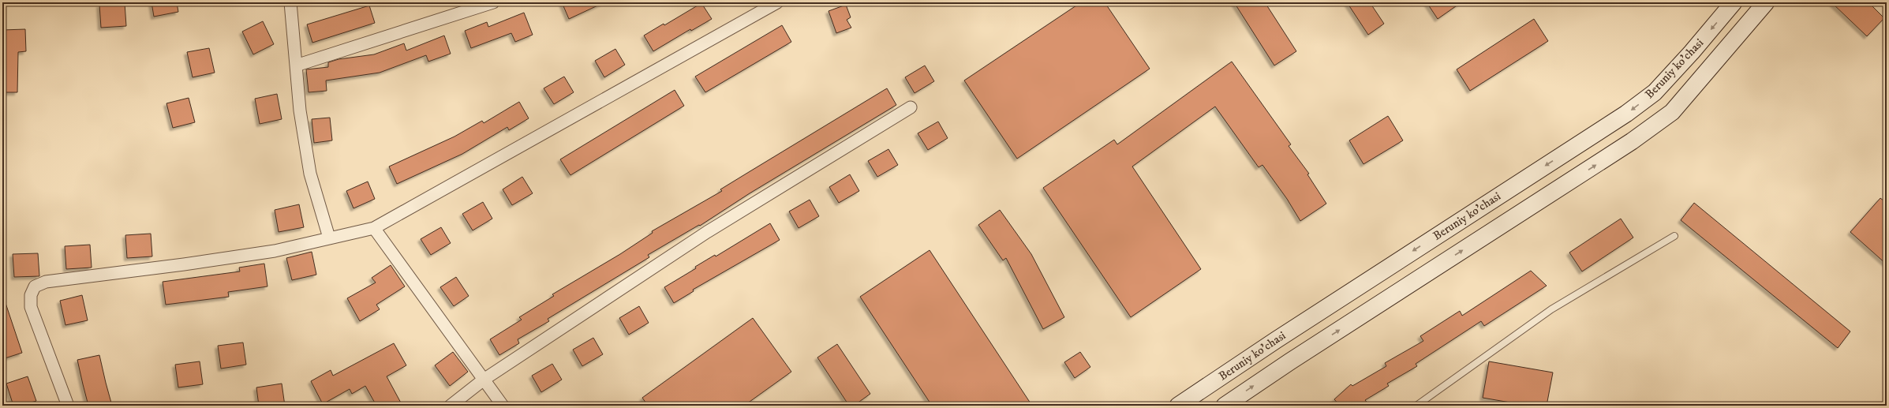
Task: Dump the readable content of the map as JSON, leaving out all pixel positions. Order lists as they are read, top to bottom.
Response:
{
  "streets": {
    "main road": ["Beruniy ko'chasi"]
  }
}
